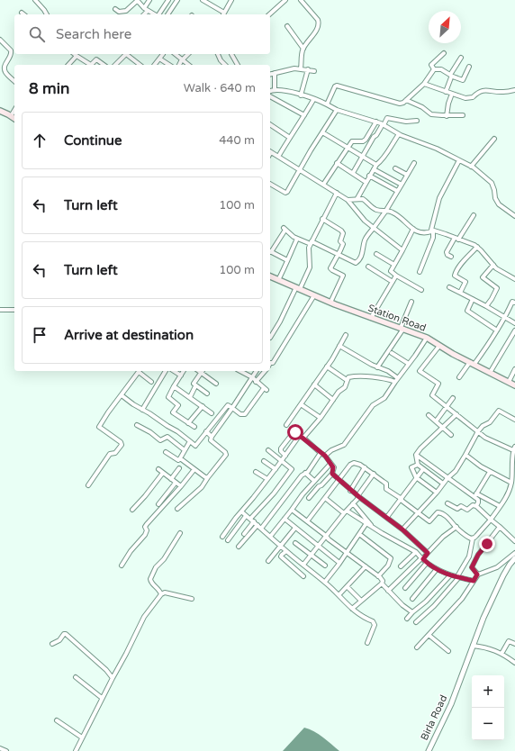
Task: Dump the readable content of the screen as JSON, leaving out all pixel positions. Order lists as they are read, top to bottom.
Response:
{
  "streets": {
    "main road": ["Station Road"],
    "street": ["Birla Road"]
  },
  "north": "top right",
  "page": {
    "search": "Search here",
    "heading": ["8 min", "Walk · 640 m"],
    "list": [
      ["Continue", "440 m"],
      ["Turn left", "100 m"],
      ["Turn left", "100 m"],
      "Arrive at destination"
    ],
    "map_buttons": ["+", "−"]
  }
}
